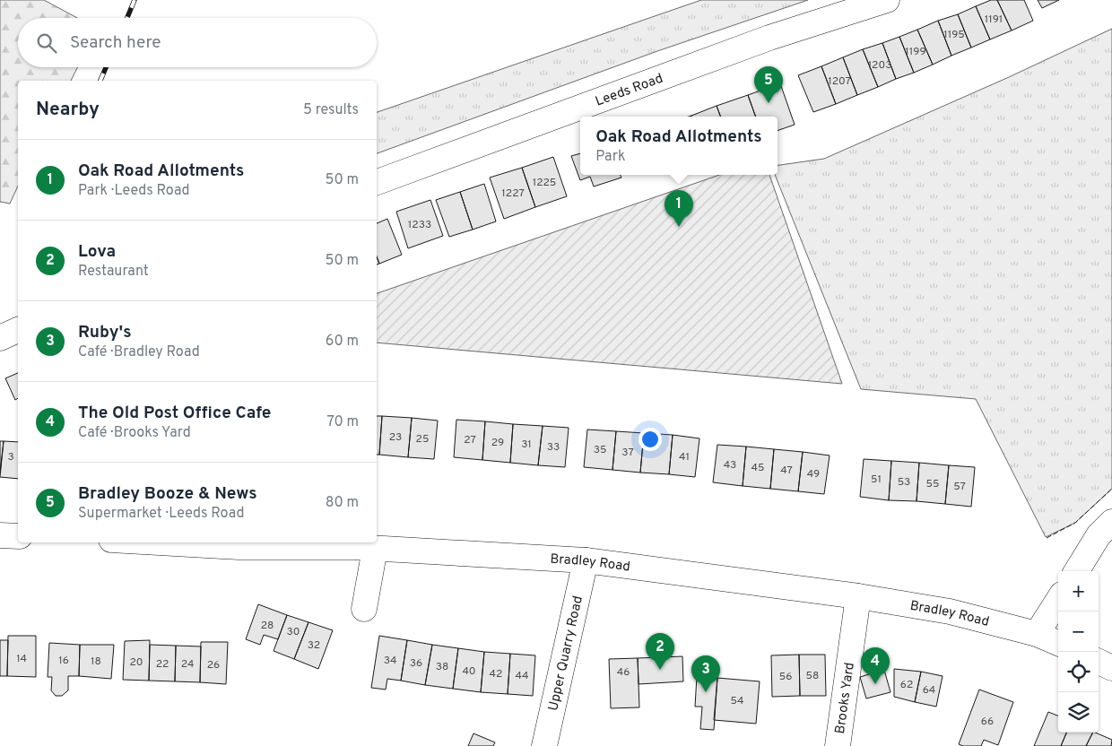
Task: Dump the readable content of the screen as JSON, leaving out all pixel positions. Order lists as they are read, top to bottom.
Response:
{
  "streets": {
    "main road": [
      "Leeds Road",
      "Bradley Road",
      "Upper Quarry Road",
      "Brooks Yard"
    ]
  },
  "crossings": [
    ["Bradley Road", "Upper Quarry Road"],
    ["Bradley Road", "Brooks Yard"]
  ],
  "house_numbers": [
    "1191",
    "1195",
    "1199",
    "1203",
    "1207",
    "1225",
    "1227",
    "1233",
    "23",
    "25",
    "27",
    "29",
    "31",
    "33",
    "35",
    "37",
    "3",
    "41",
    "43",
    "45",
    "47",
    "49",
    "51",
    "53",
    "55",
    "57",
    "28",
    "30",
    "32",
    "14",
    "16",
    "34",
    "18",
    "20",
    "36",
    "22",
    "24",
    "26",
    "38",
    "40",
    "46",
    "42",
    "44",
    "58",
    "56",
    "62",
    "64",
    "54",
    "66"
  ],
  "page": {
    "search": "Search here",
    "pins": [
      "5",
      "1",
      "2",
      "4",
      "3"
    ],
    "heading": ["Nearby", "5 results"],
    "popup": ["Oak Road Allotments", "Park"],
    "list": [
      {
        "mark": "1",
        "name": "Oak Road Allotments",
        "note": "Park · Leeds Road",
        "value": "50 m"
      },
      {
        "mark": "2",
        "name": "Lova",
        "note": "Restaurant",
        "value": "50 m"
      },
      {
        "mark": "3",
        "name": "Ruby's",
        "note": "Café · Bradley Road",
        "value": "60 m"
      },
      {
        "mark": "4",
        "name": "The Old Post Office Cafe",
        "note": "Café · Brooks Yard",
        "value": "70 m"
      },
      {
        "mark": "5",
        "name": "Bradley Booze & News",
        "note": "Supermarket · Leeds Road",
        "value": "80 m"
      }
    ],
    "map_buttons": ["+", "−"]
  }
}
